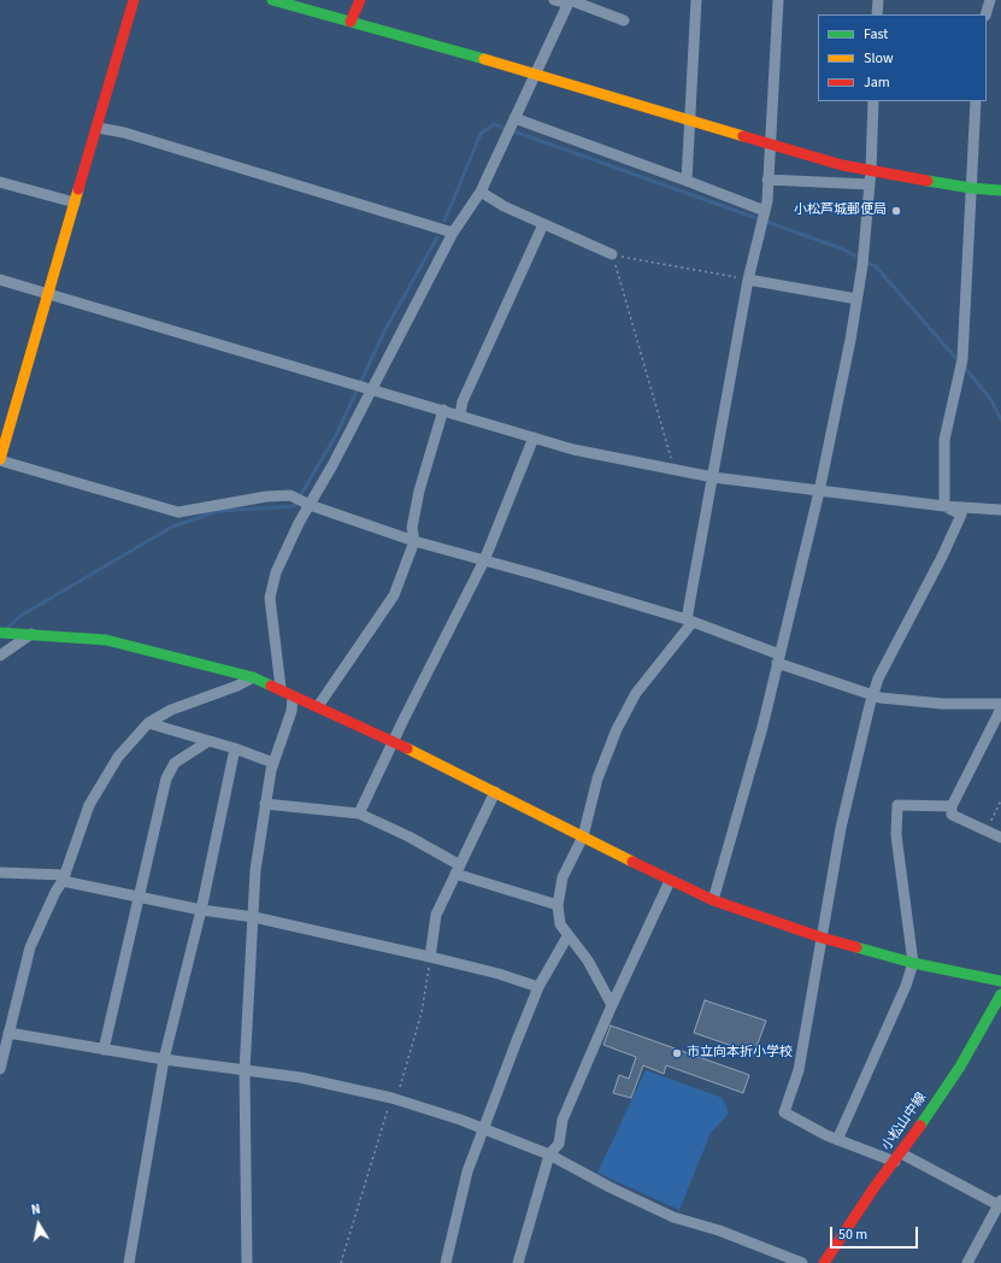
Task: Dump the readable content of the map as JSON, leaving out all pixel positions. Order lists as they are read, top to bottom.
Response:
{
  "streets": {
    "street": ["小松山中線"]
  },
  "places": ["小松芦城郵便局", "市立向本折小学校"],
  "legend": ["Fast", "Slow", "Jam"],
  "scale_bar": "50 m",
  "north": "top"
}
